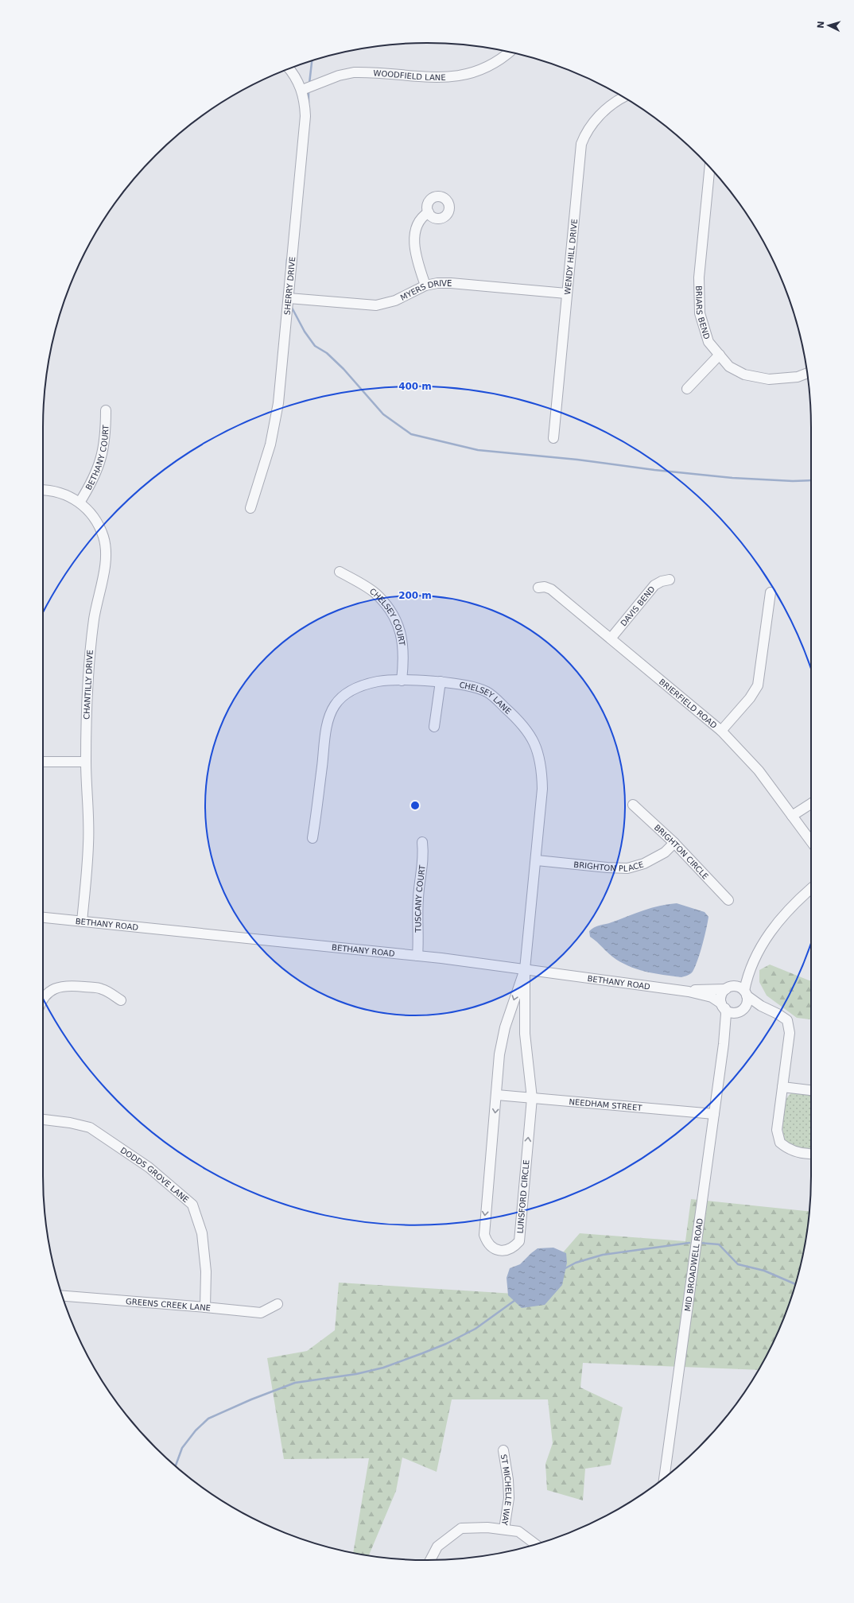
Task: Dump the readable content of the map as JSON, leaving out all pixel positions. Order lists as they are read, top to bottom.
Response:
{
  "streets": {
    "street": [
      "WOODFIELD LANE",
      "WENDY HILL DRIVE",
      "SHERRY DRIVE",
      "MYERS DRIVE",
      "BRIARS BEND",
      "BETHANY COURT",
      "DAVIS BEND",
      "CHELSEY COURT",
      "CHANTILLY DRIVE",
      "CHELSEY LANE",
      "BRIERFIELD ROAD",
      "BRIGHTON CIRCLE",
      "BRIGHTON PLACE",
      "TUSCANY COURT",
      "BETHANY ROAD",
      "NEEDHAM STREET",
      "DODDS GROVE LANE",
      "LUNSFORD CIRCLE",
      "MID BROADWELL ROAD",
      "GREENS CREEK LANE",
      "ST MICHELLE WAY"
    ]
  },
  "crossings": [
    ["WOODFIELD LANE", "SHERRY DRIVE"],
    ["WENDY HILL DRIVE", "MYERS DRIVE"],
    ["SHERRY DRIVE", "MYERS DRIVE"],
    ["BETHANY COURT", "CHANTILLY DRIVE"],
    ["DAVIS BEND", "BRIERFIELD ROAD"],
    ["CHELSEY COURT", "CHELSEY LANE"],
    ["CHANTILLY DRIVE", "BETHANY ROAD"],
    ["CHELSEY LANE", "BRIGHTON PLACE"],
    ["CHELSEY LANE", "BETHANY ROAD"],
    ["CHELSEY LANE", "LUNSFORD CIRCLE"],
    ["BRIGHTON CIRCLE", "BRIGHTON PLACE"],
    ["TUSCANY COURT", "BETHANY ROAD"],
    ["BETHANY ROAD", "LUNSFORD CIRCLE"],
    ["BETHANY ROAD", "MID BROADWELL ROAD"],
    ["NEEDHAM STREET", "LUNSFORD CIRCLE"],
    ["NEEDHAM STREET", "MID BROADWELL ROAD"],
    ["DODDS GROVE LANE", "GREENS CREEK LANE"]
  ],
  "north": "left",
  "rings": ["400 m", "200 m"]
}
